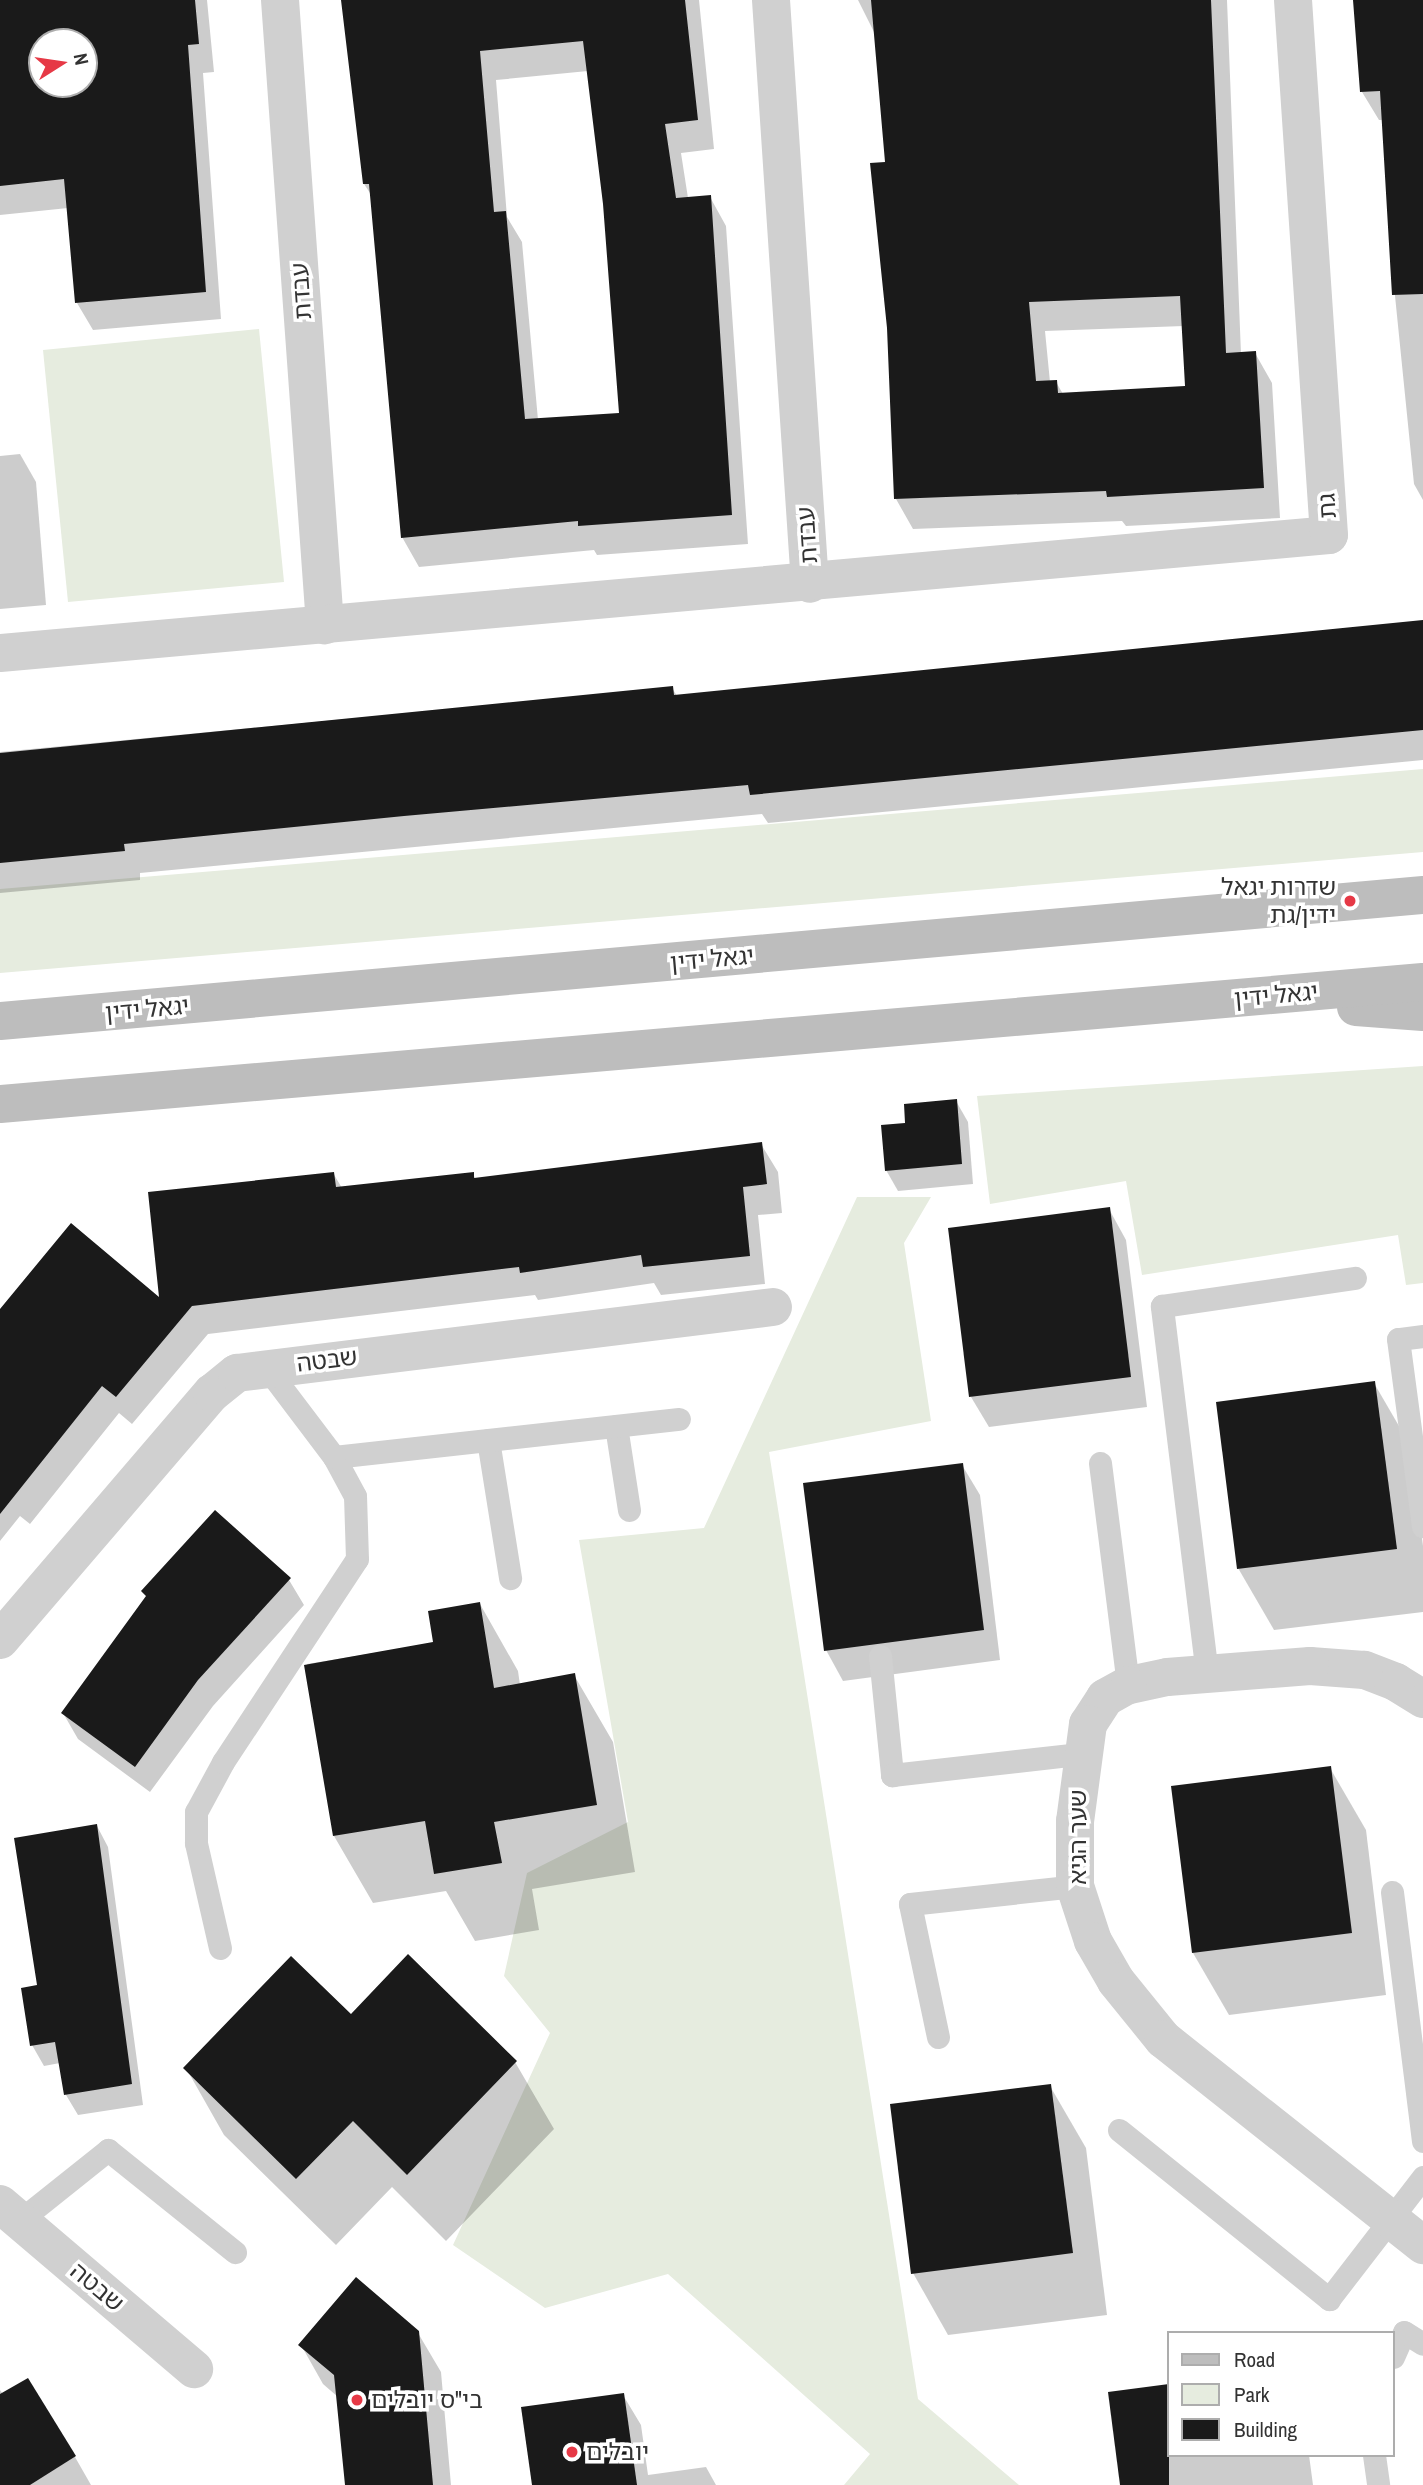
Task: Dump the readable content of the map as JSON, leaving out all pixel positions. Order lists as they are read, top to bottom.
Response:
{
  "streets": {
    "main road": ["יגאל ידין"],
    "street": [
      "עבדת",
      "גת",
      "שבטה",
      "שער הגיא"
    ]
  },
  "crossings": [
    ["עבדת", "גת"]
  ],
  "places": ["שדרות יגאל ידין/גת", "בי\"ס יובלים", "יובלים"],
  "legend": ["Road", "Park", "Building"],
  "north": "right"
}
